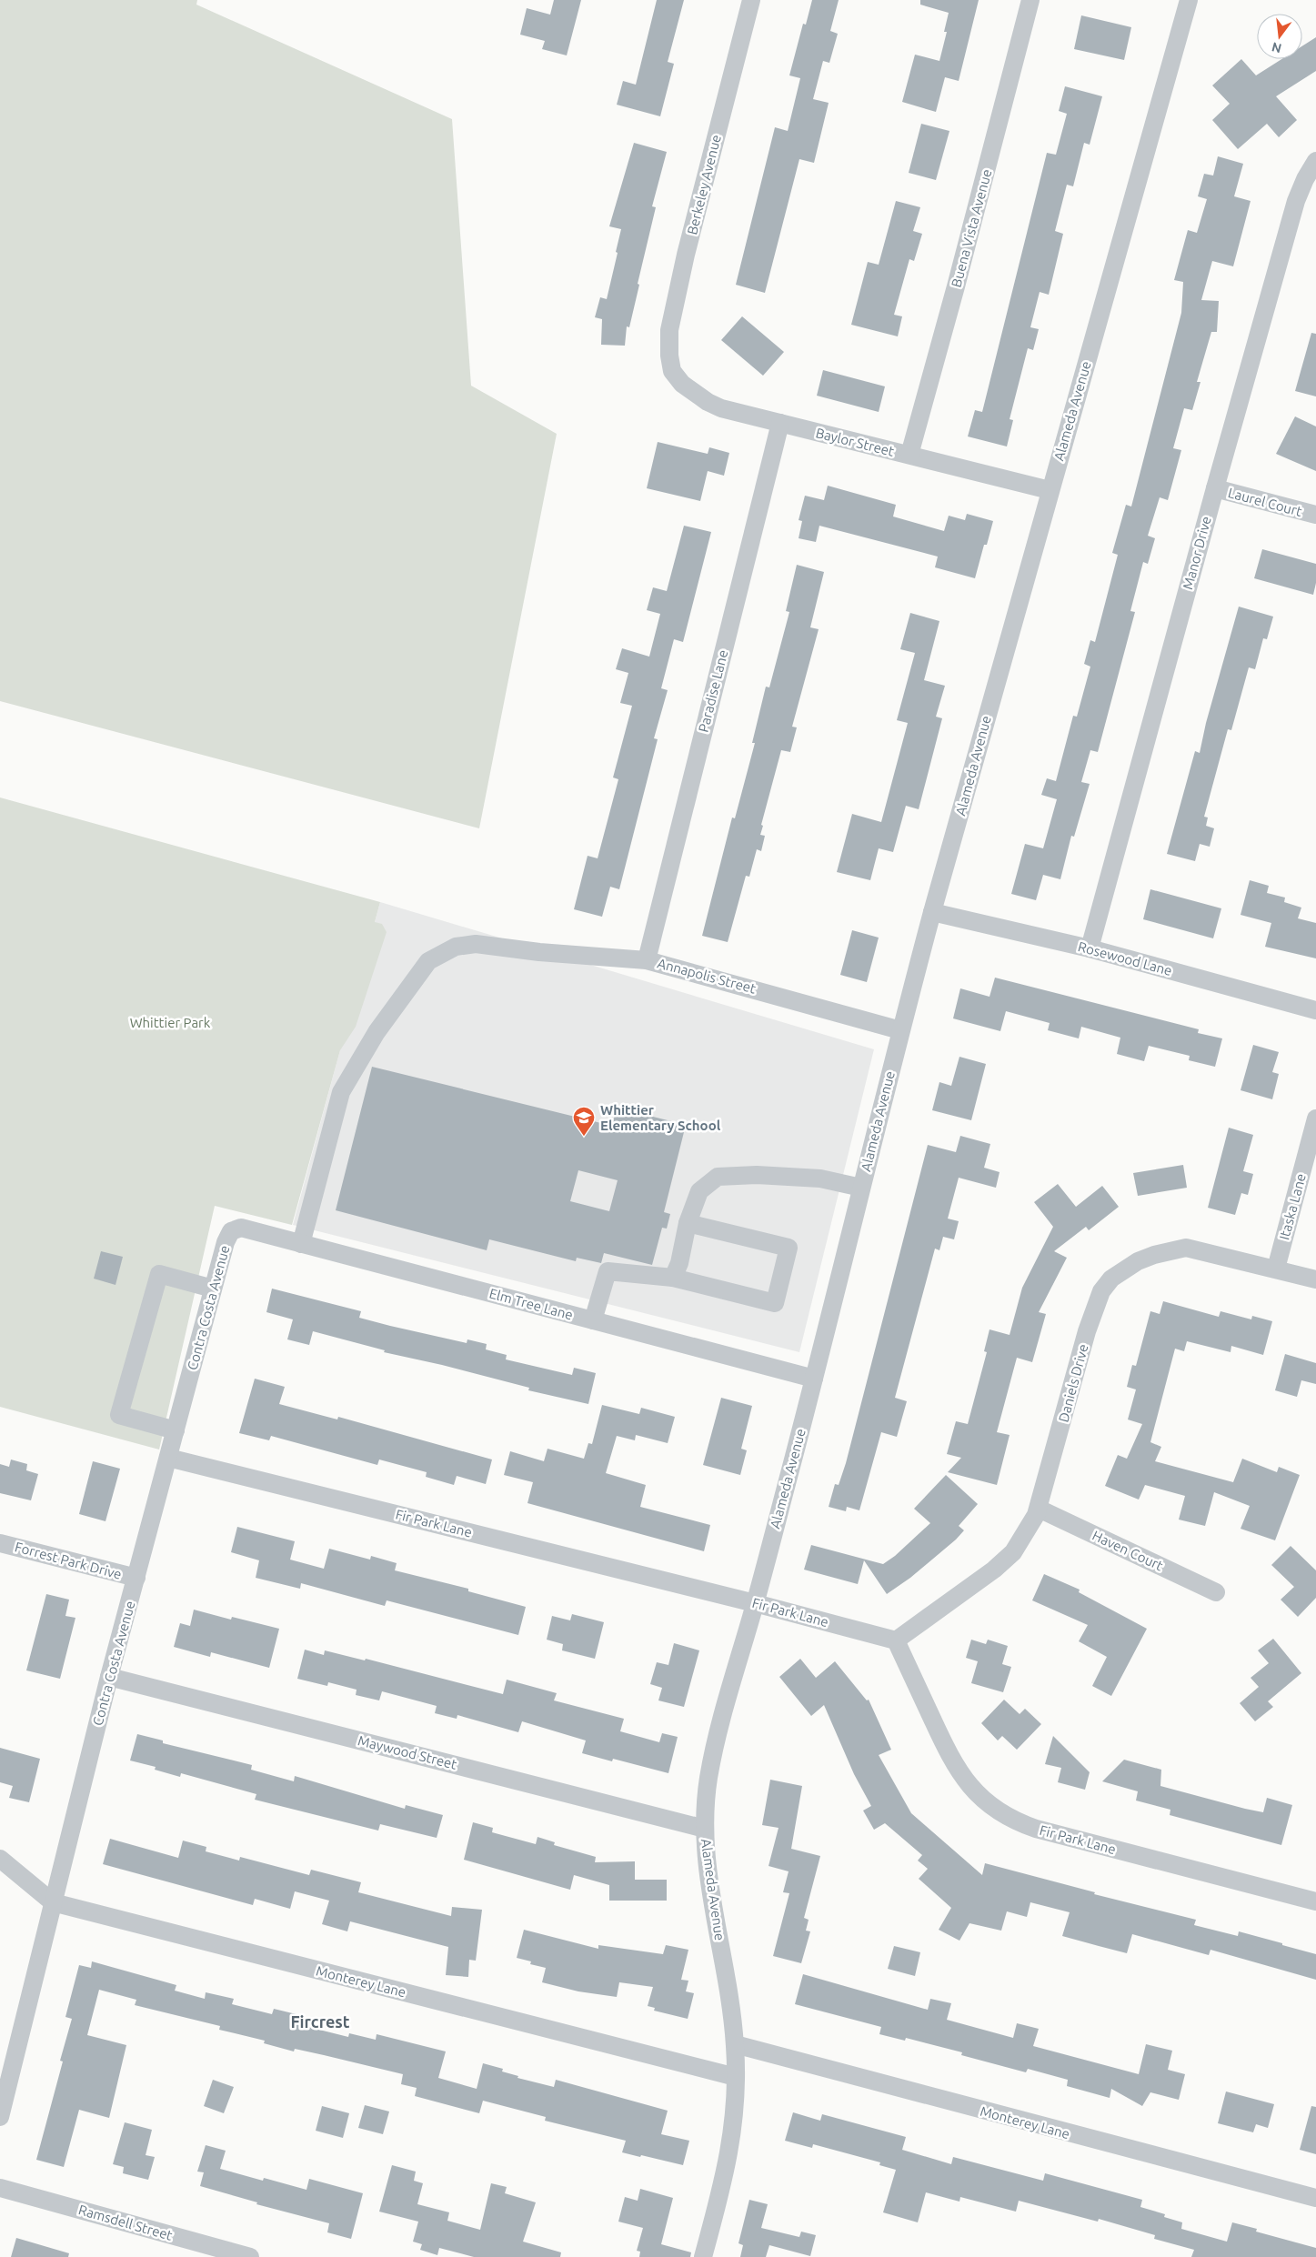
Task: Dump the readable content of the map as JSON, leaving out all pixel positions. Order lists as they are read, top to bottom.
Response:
{
  "streets": {
    "street": [
      "Berkeley Avenue",
      "Buena Vista Avenue",
      "Alameda Avenue",
      "Baylor Street",
      "Laurel Court",
      "Manor Drive",
      "Paradise Lane",
      "Rosewood Lane",
      "Annapolis Street",
      "Itaska Lane",
      "Elm Tree Lane",
      "Contra Costa Avenue",
      "Daniels Drive",
      "Fir Park Lane",
      "Haven Court",
      "Forrest Park Drive",
      "Maywood Street",
      "Monterey Lane",
      "Ramsdell Street"
    ]
  },
  "crossings": [
    ["Berkeley Avenue", "Baylor Street"],
    ["Buena Vista Avenue", "Baylor Street"],
    ["Alameda Avenue", "Baylor Street"],
    ["Alameda Avenue", "Rosewood Lane"],
    ["Alameda Avenue", "Annapolis Street"],
    ["Alameda Avenue", "Elm Tree Lane"],
    ["Alameda Avenue", "Fir Park Lane"],
    ["Alameda Avenue", "Maywood Street"],
    ["Alameda Avenue", "Monterey Lane"],
    ["Baylor Street", "Paradise Lane"],
    ["Laurel Court", "Manor Drive"],
    ["Manor Drive", "Rosewood Lane"],
    ["Paradise Lane", "Annapolis Street"],
    ["Annapolis Street", "Elm Tree Lane"],
    ["Itaska Lane", "Daniels Drive"],
    ["Elm Tree Lane", "Contra Costa Avenue"],
    ["Contra Costa Avenue", "Fir Park Lane"],
    ["Contra Costa Avenue", "Forrest Park Drive"],
    ["Contra Costa Avenue", "Maywood Street"],
    ["Contra Costa Avenue", "Monterey Lane"],
    ["Daniels Drive", "Fir Park Lane"],
    ["Daniels Drive", "Haven Court"]
  ],
  "districts": ["Fircrest"],
  "parks": ["Whittier Park"],
  "places": {
    "school or university": ["Whittier Elementary School"]
  },
  "north": "bottom"
}
